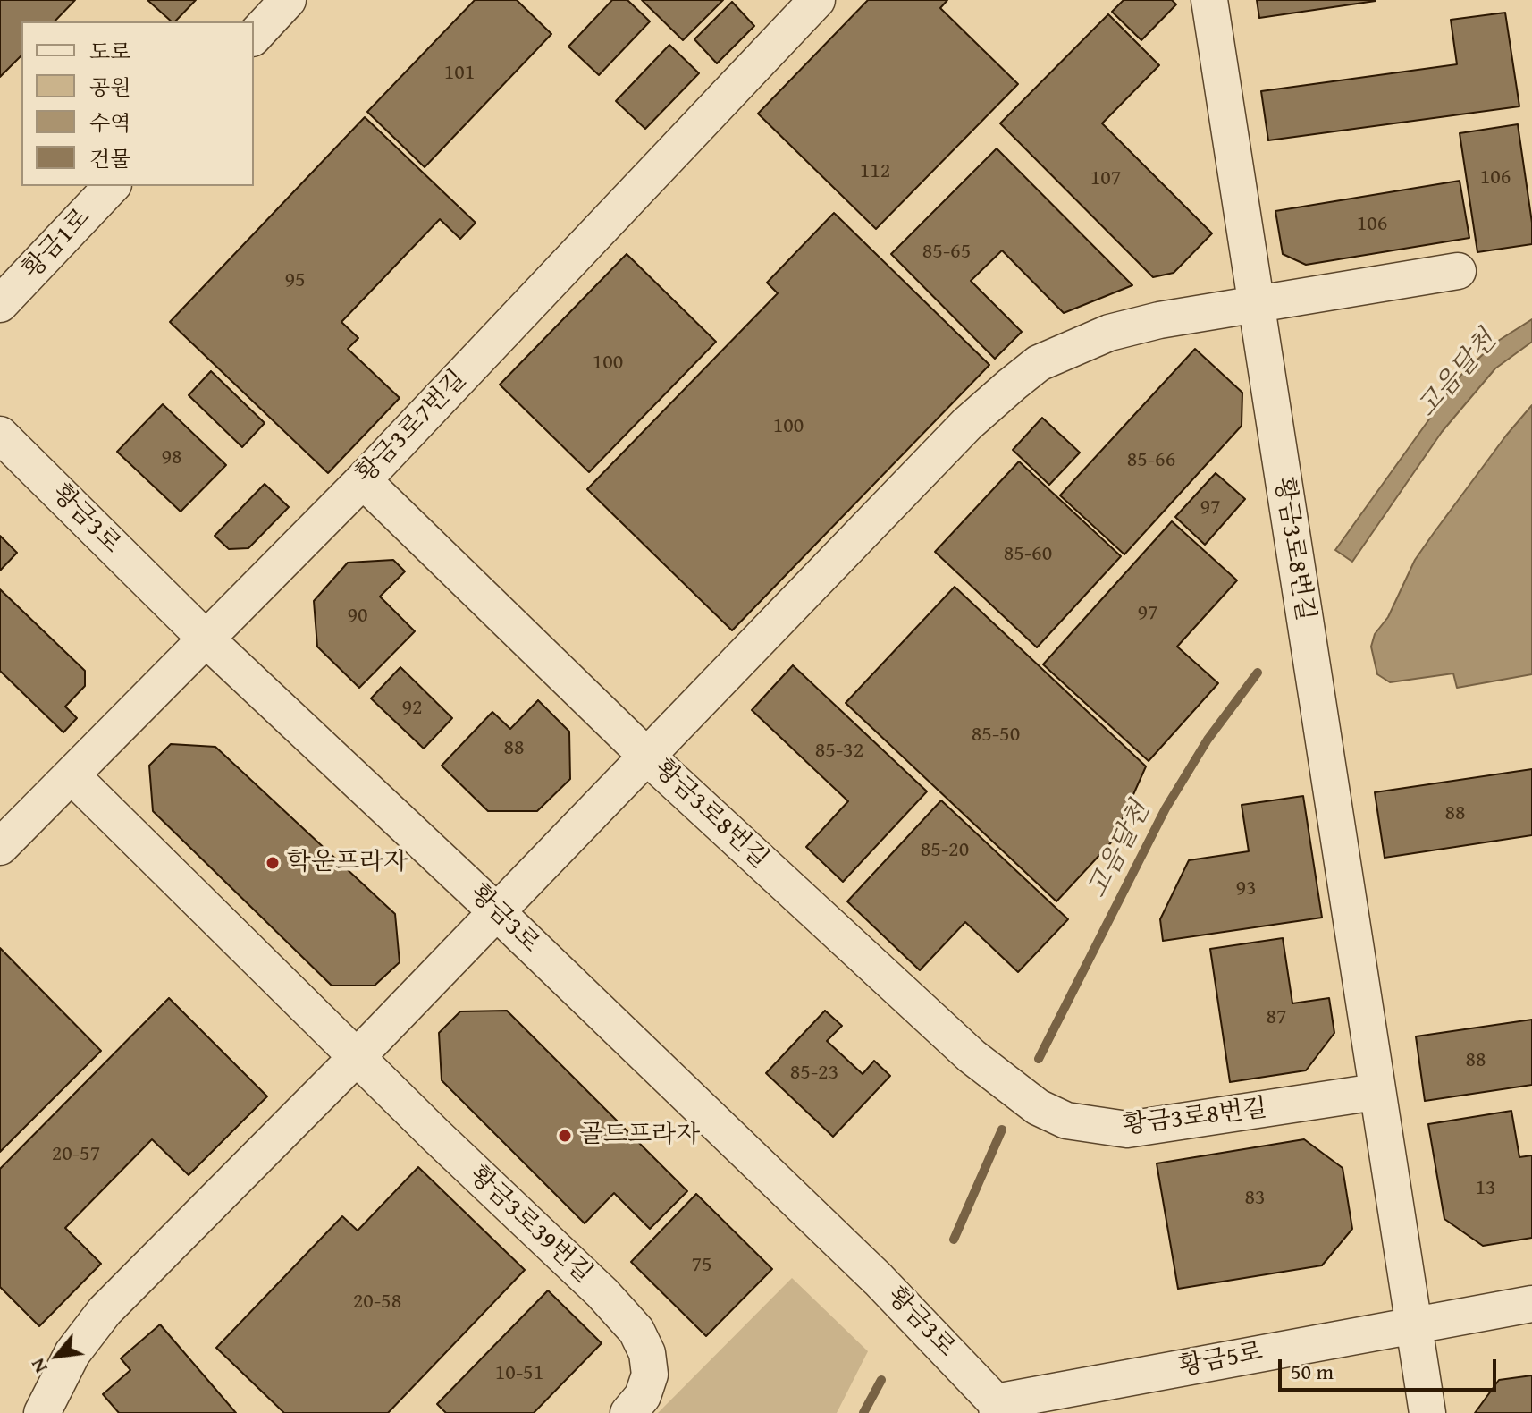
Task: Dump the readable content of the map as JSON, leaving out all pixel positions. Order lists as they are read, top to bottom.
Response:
{
  "streets": {
    "street": [
      "황금1로",
      "황금3로7번길",
      "황금3로",
      "황금3로8번길",
      "황금3로39번길",
      "황금5로"
    ]
  },
  "crossings": [
    ["황금3로7번길", "황금3로"],
    ["황금3로7번길", "황금3로39번길"],
    ["황금3로", "황금5로"],
    ["황금3로8번길", "황금5로"]
  ],
  "water": ["고음달천"],
  "places": ["학운프라자", "골드프라자"],
  "house_numbers": [
    "101",
    "112",
    "106",
    "107",
    "106",
    "85-65",
    "95",
    "100",
    "100",
    "98",
    "85-66",
    "97",
    "85-60",
    "97",
    "90",
    "92",
    "85-50",
    "88",
    "85-32",
    "88",
    "85-20",
    "93",
    "87",
    "88",
    "85-23",
    "20-57",
    "13",
    "83",
    "75",
    "20-58",
    "10-51"
  ],
  "legend": [
    "도로",
    "공원",
    "수역",
    "건물"
  ],
  "scale_bar": "50 m",
  "north": "bottom left"
}
